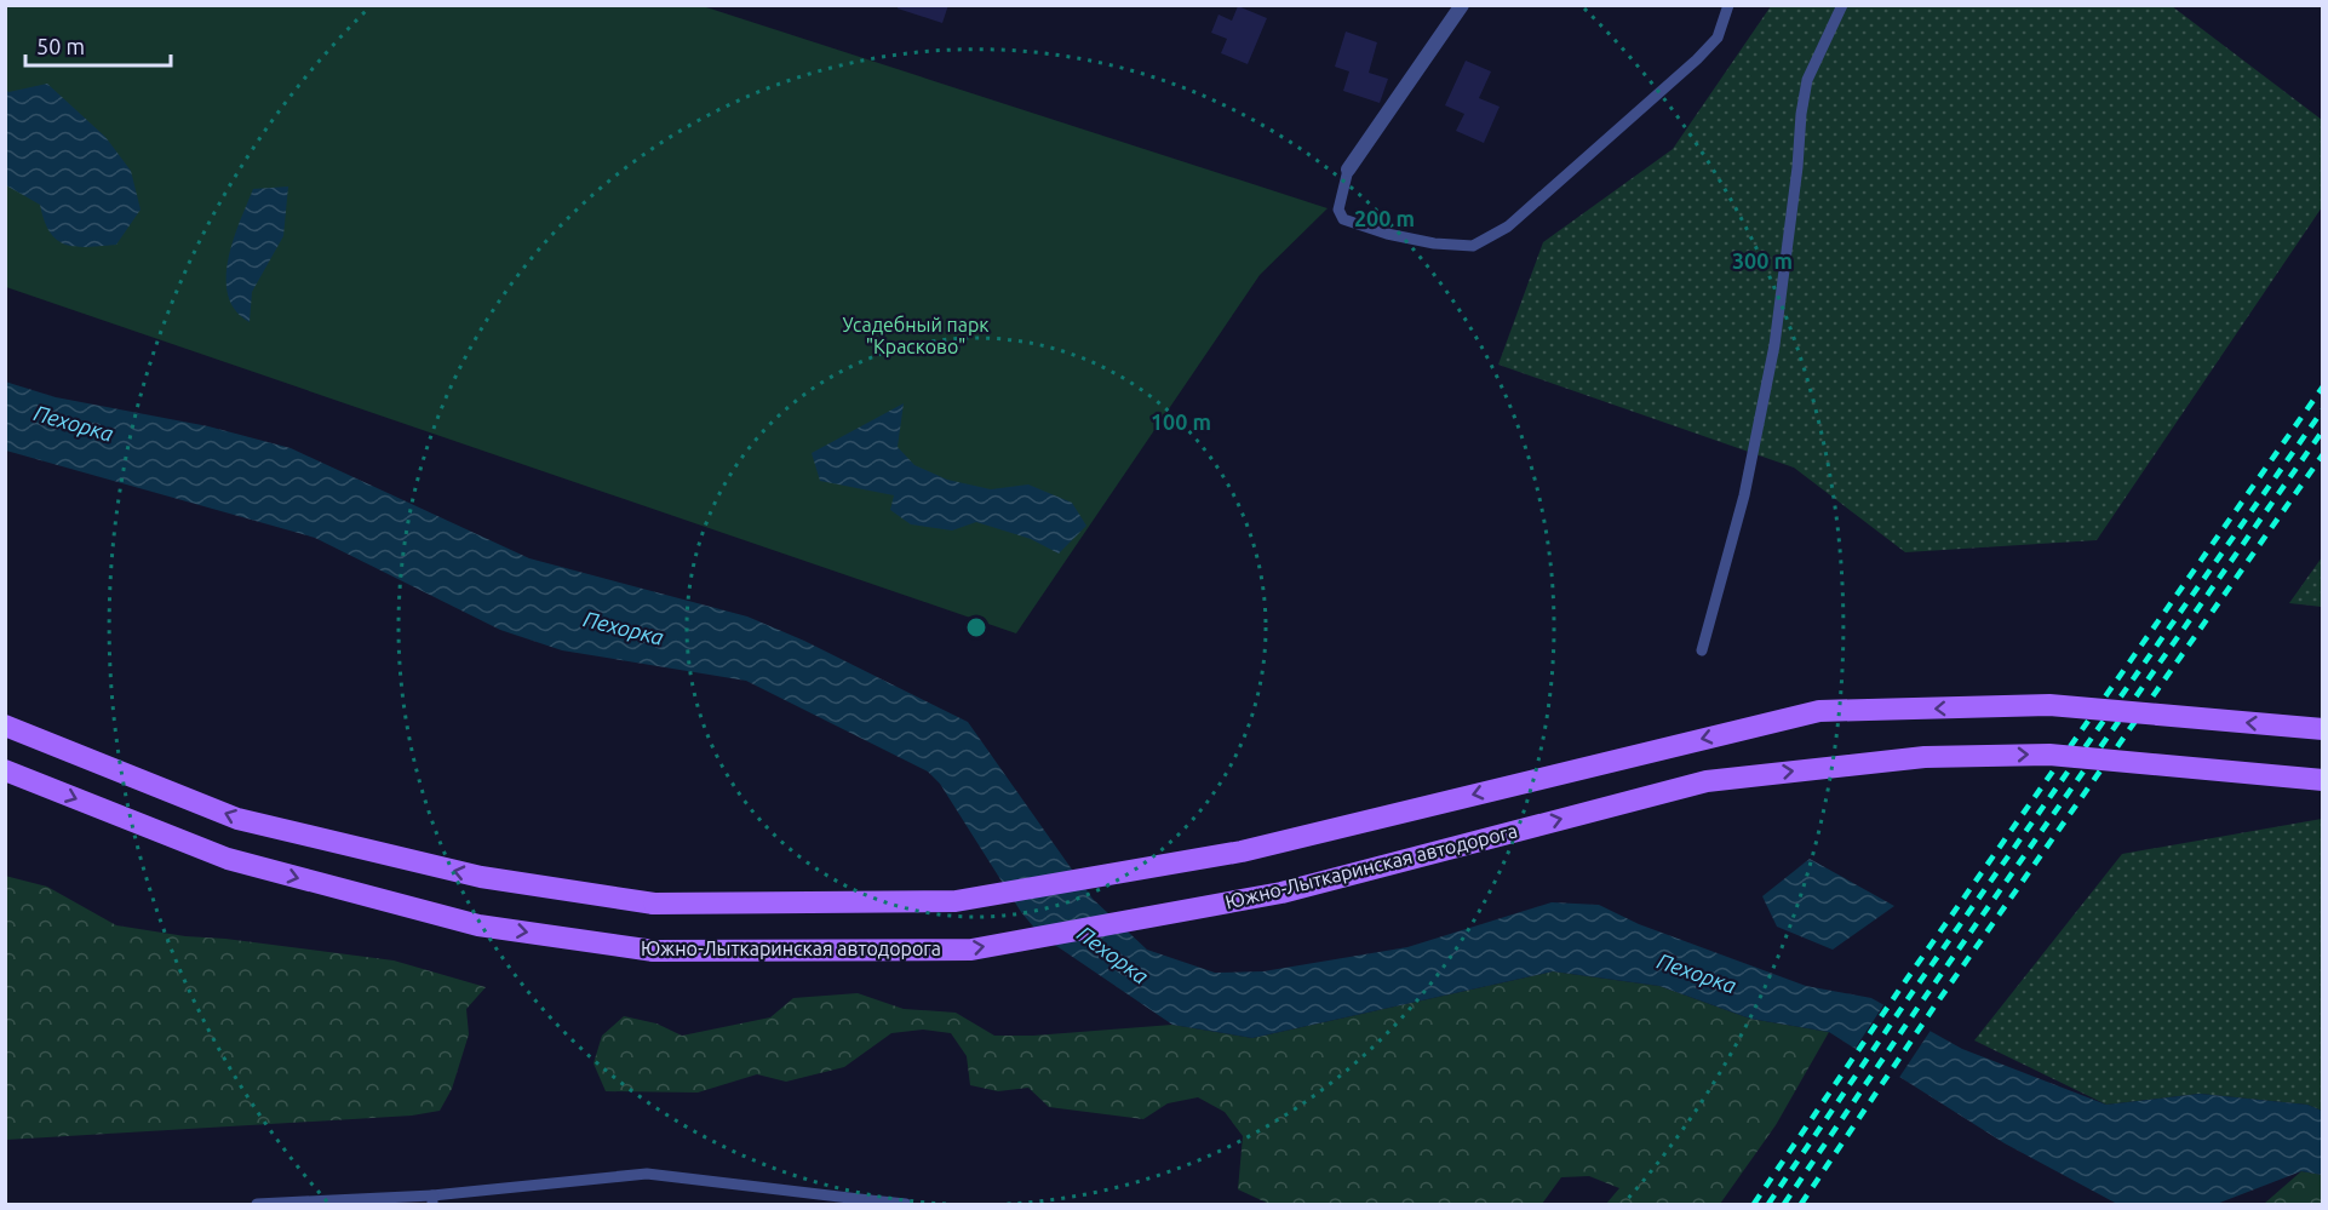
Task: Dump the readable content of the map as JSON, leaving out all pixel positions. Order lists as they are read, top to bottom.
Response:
{
  "streets": {
    "main road": ["Южно-Лыткаринская автодорога"]
  },
  "water": ["Пехорка"],
  "parks": ["Усадебный парк \"Красково\""],
  "scale_bar": "50 m",
  "rings": ["200 m", "300 m", "100 m"]
}
